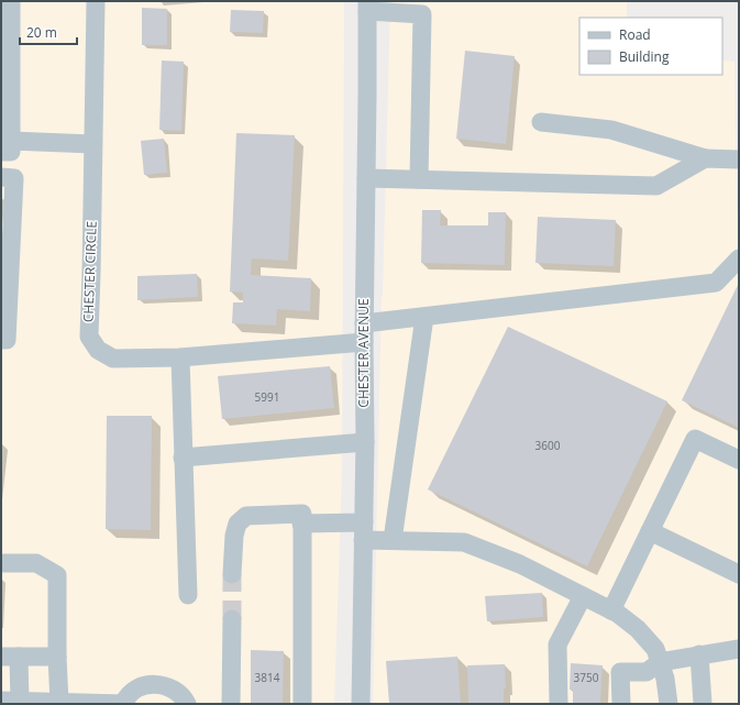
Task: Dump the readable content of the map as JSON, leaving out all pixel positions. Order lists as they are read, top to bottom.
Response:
{
  "streets": {
    "street": ["CHESTER CIRCLE", "CHESTER AVENUE"]
  },
  "crossings": [
    ["CHESTER CIRCLE", "CHESTER AVENUE"]
  ],
  "house_numbers": [
    "5991",
    "3600",
    "3814",
    "3750"
  ],
  "legend": ["Road", "Building"],
  "scale_bar": "20 m"
}
